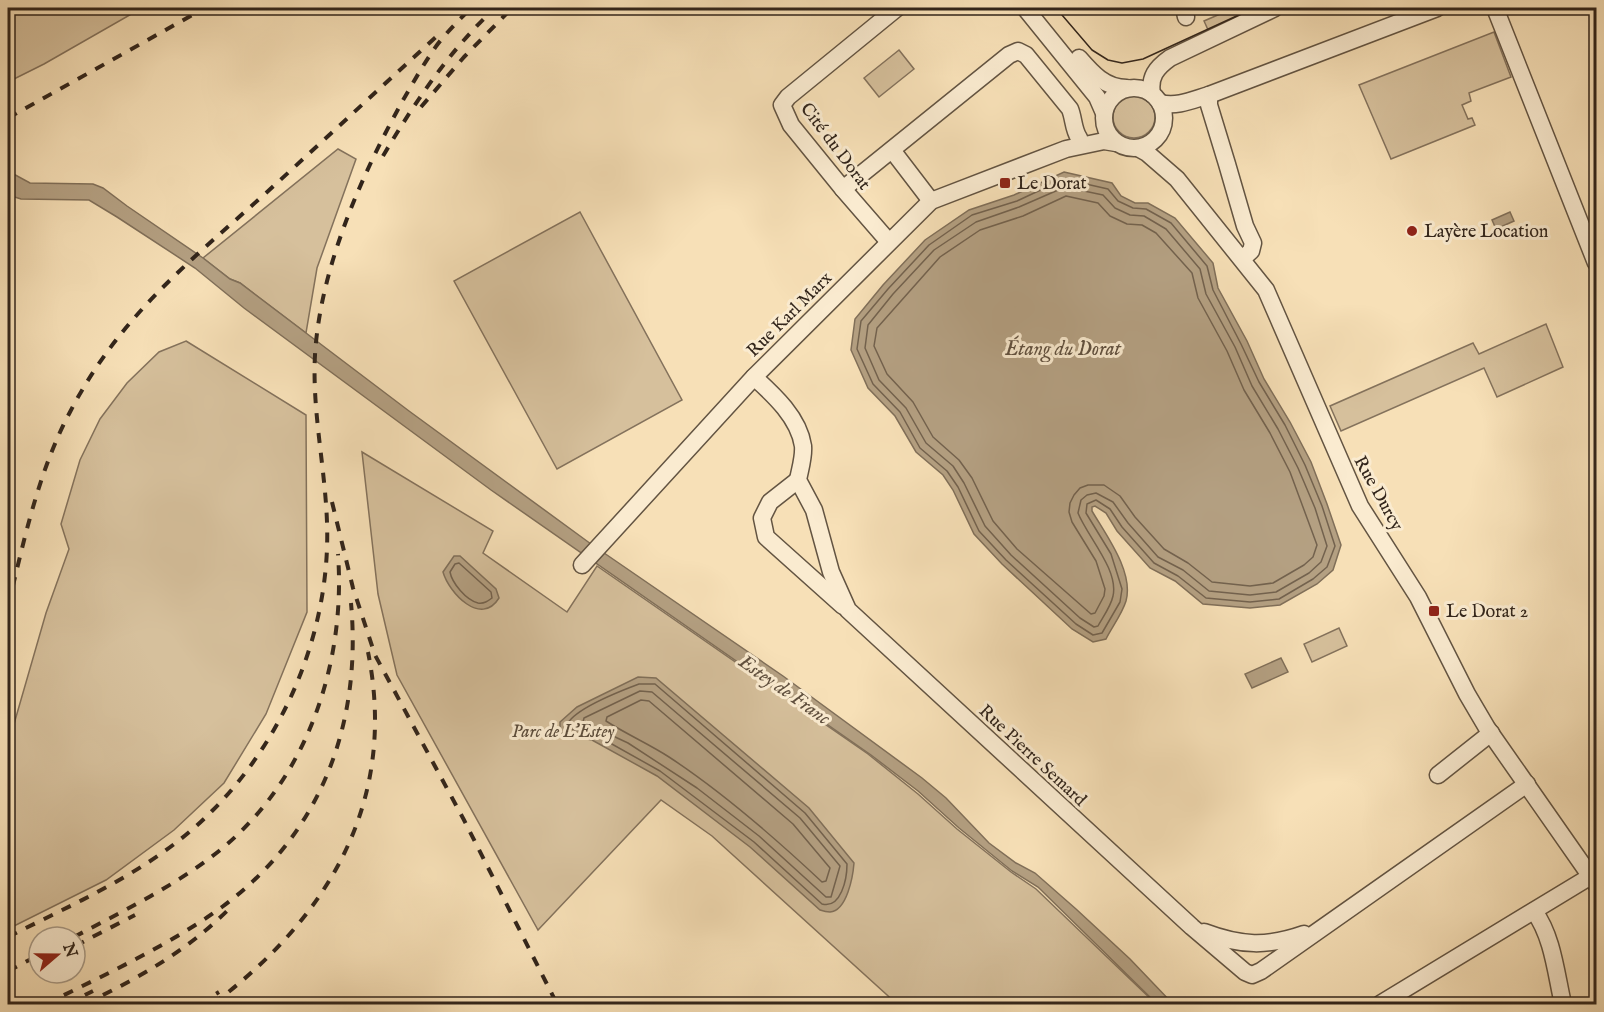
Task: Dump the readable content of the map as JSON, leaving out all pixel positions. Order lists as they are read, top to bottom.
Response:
{
  "streets": {
    "street": [
      "Cité du Dorat",
      "Rue Karl Marx",
      "Rue Durcy",
      "Rue Pierre Semard"
    ]
  },
  "crossings": [
    ["Cité du Dorat", "Rue Karl Marx"],
    ["Rue Durcy", "Rue Pierre Semard"]
  ],
  "water": ["Étang du Dorat", "Estey de Franc"],
  "parks": ["Parc de L'Estey"],
  "places": {
    "transit": ["Le Dorat", "Le Dorat 2"],
    "other": ["Layère Location"]
  },
  "north": "right"
}
